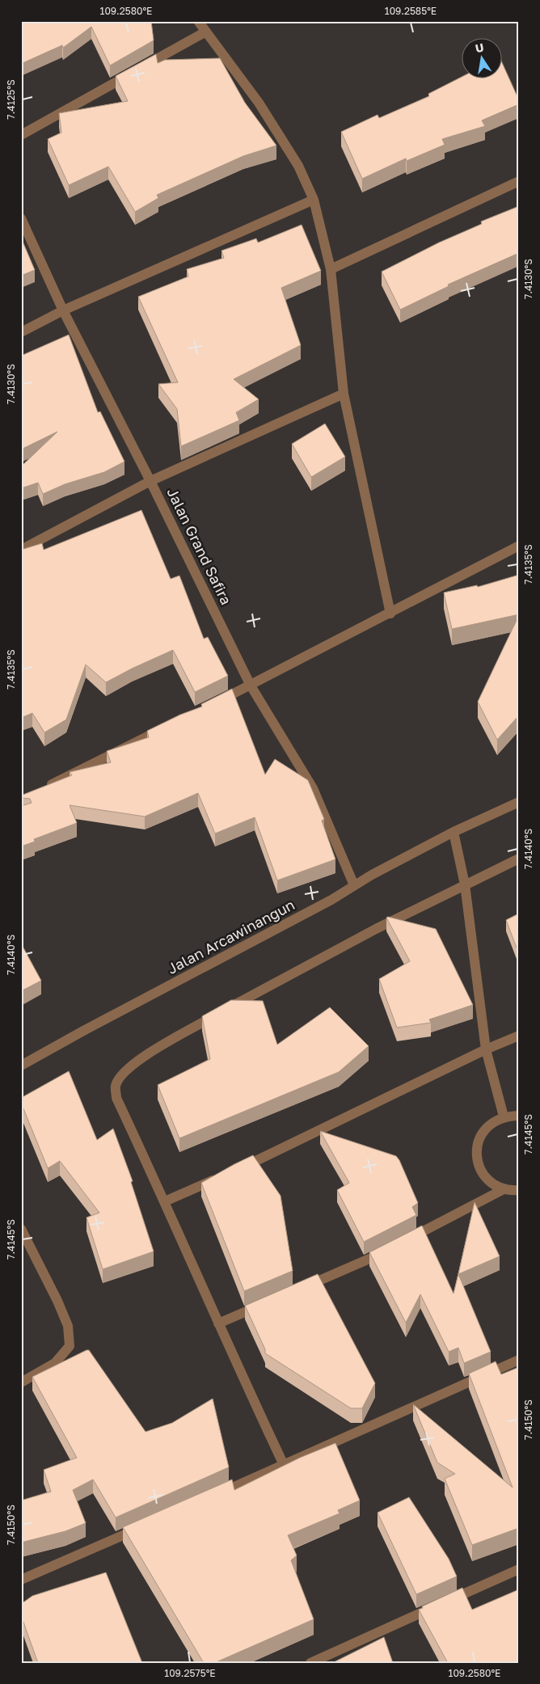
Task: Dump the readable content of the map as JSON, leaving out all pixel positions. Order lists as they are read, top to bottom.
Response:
{
  "streets": {
    "street": ["Jalan Grand Safira", "Jalan Arcawinangun"]
  },
  "crossings": [
    ["Jalan Grand Safira", "Jalan Arcawinangun"]
  ],
  "north": "top",
  "coordinates": [
    "109.2580°E",
    "109.2585°E",
    "7.4125°S",
    "7.4130°S",
    "7.4135°S",
    "7.4140°S",
    "7.4145°S",
    "7.4150°S",
    "109.2575°E"
  ]
}
